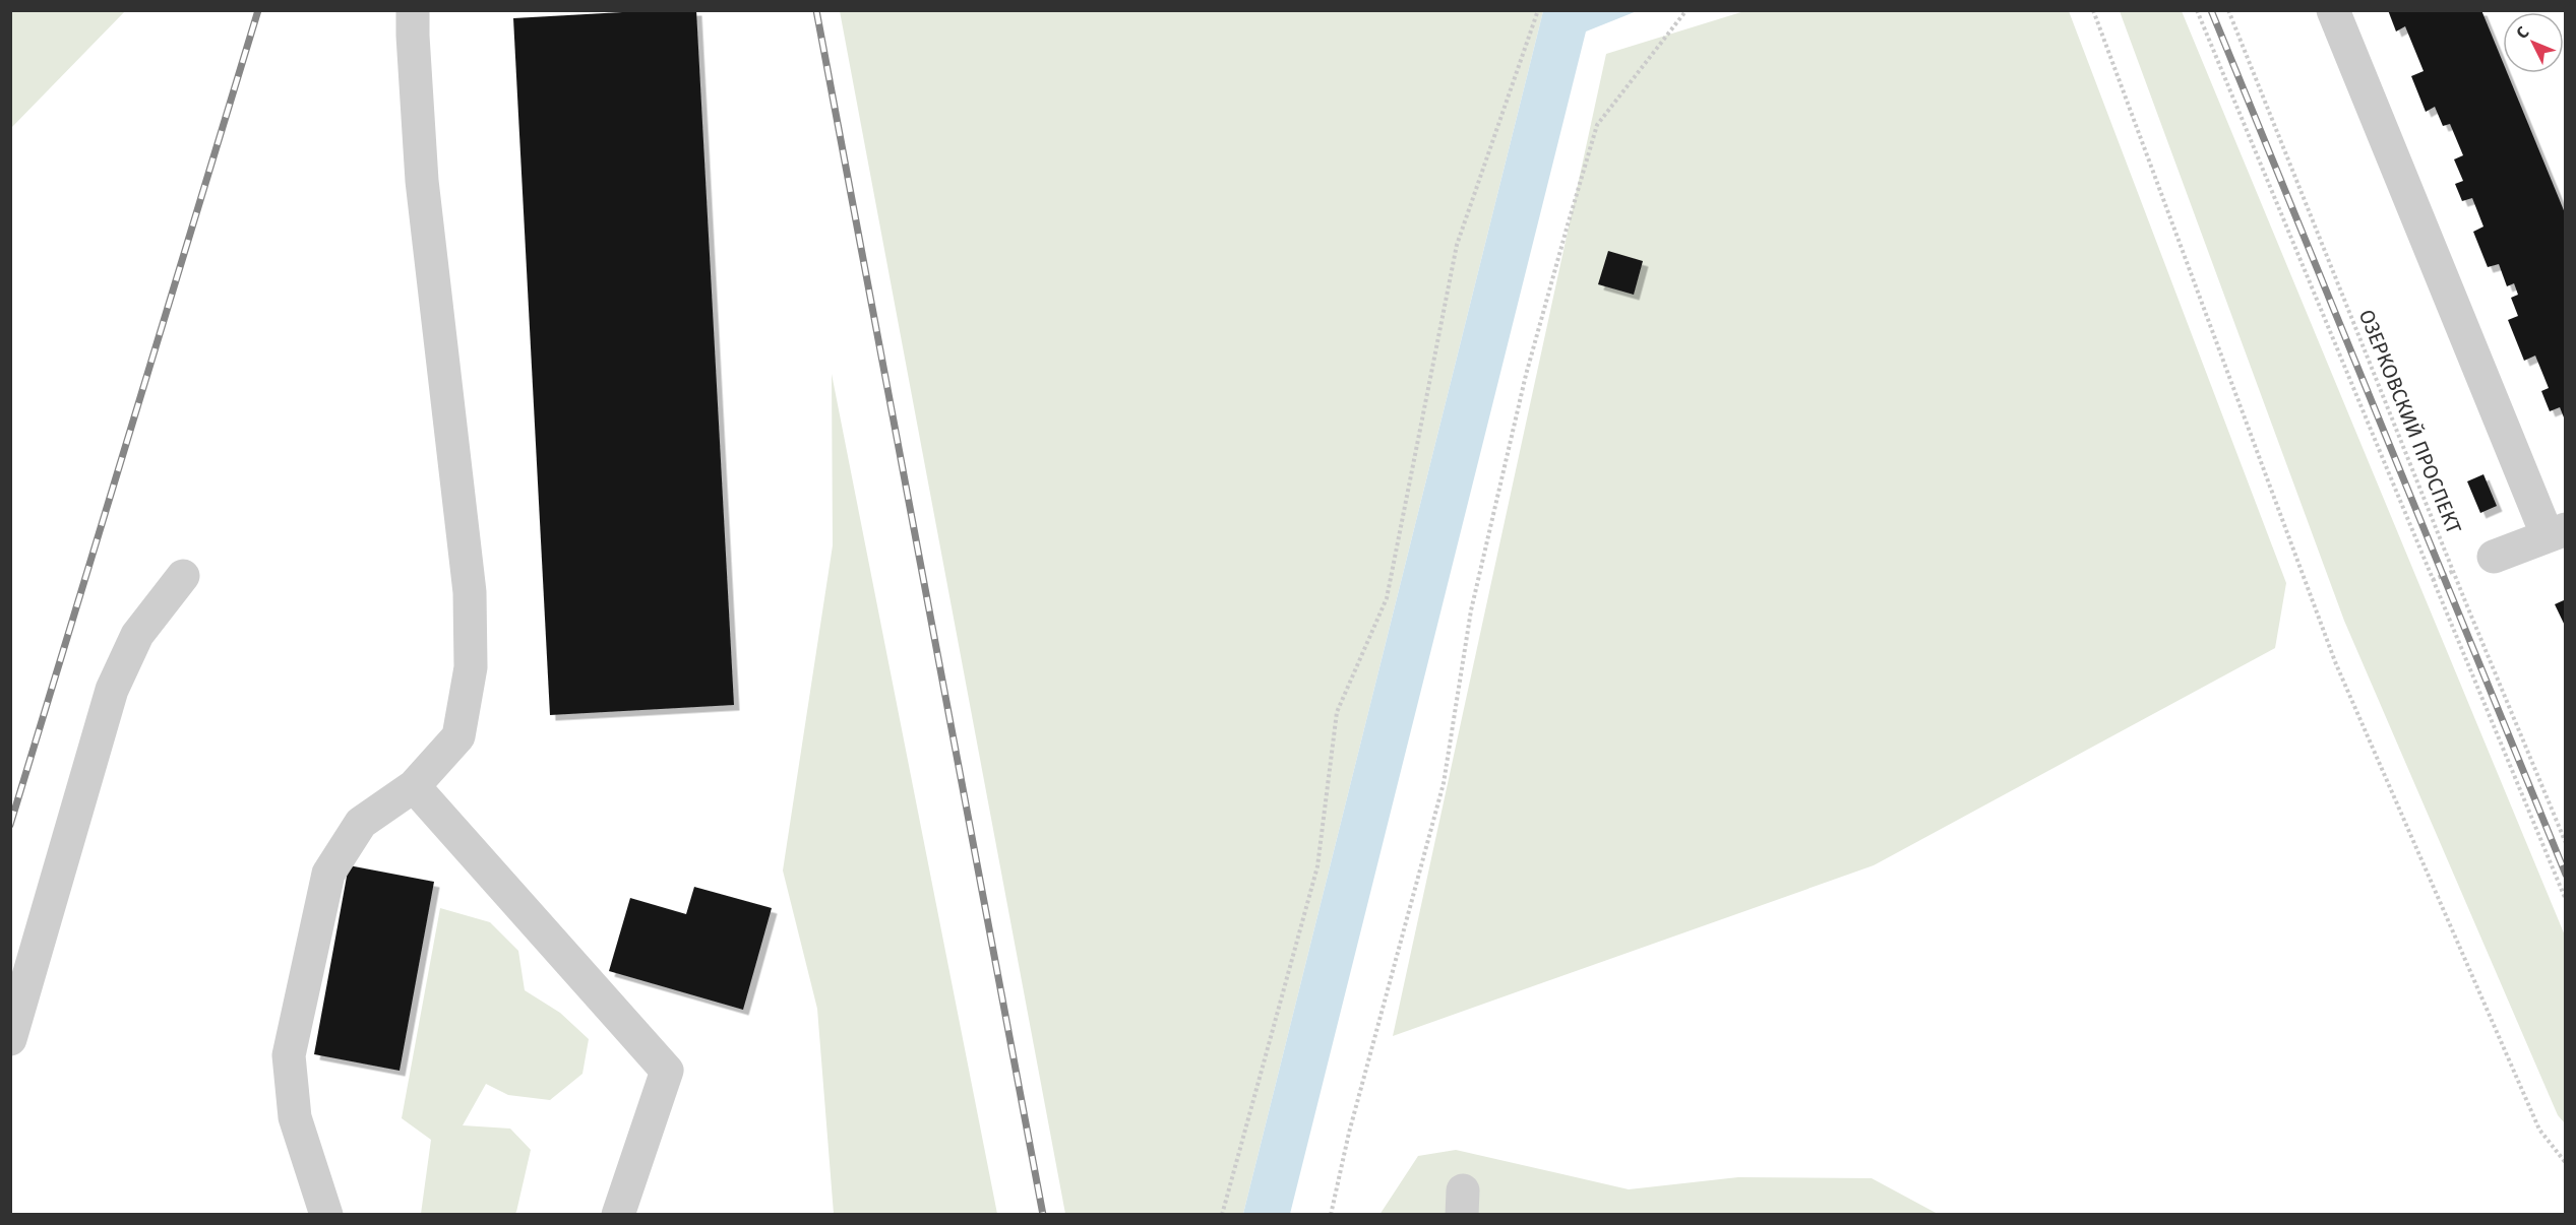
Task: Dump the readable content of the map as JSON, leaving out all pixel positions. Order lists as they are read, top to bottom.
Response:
{
  "streets": {
    "path": ["ОЗЕРКОВСКИЙ ПРОСПЕКТ"]
  },
  "north": "top left"
}
